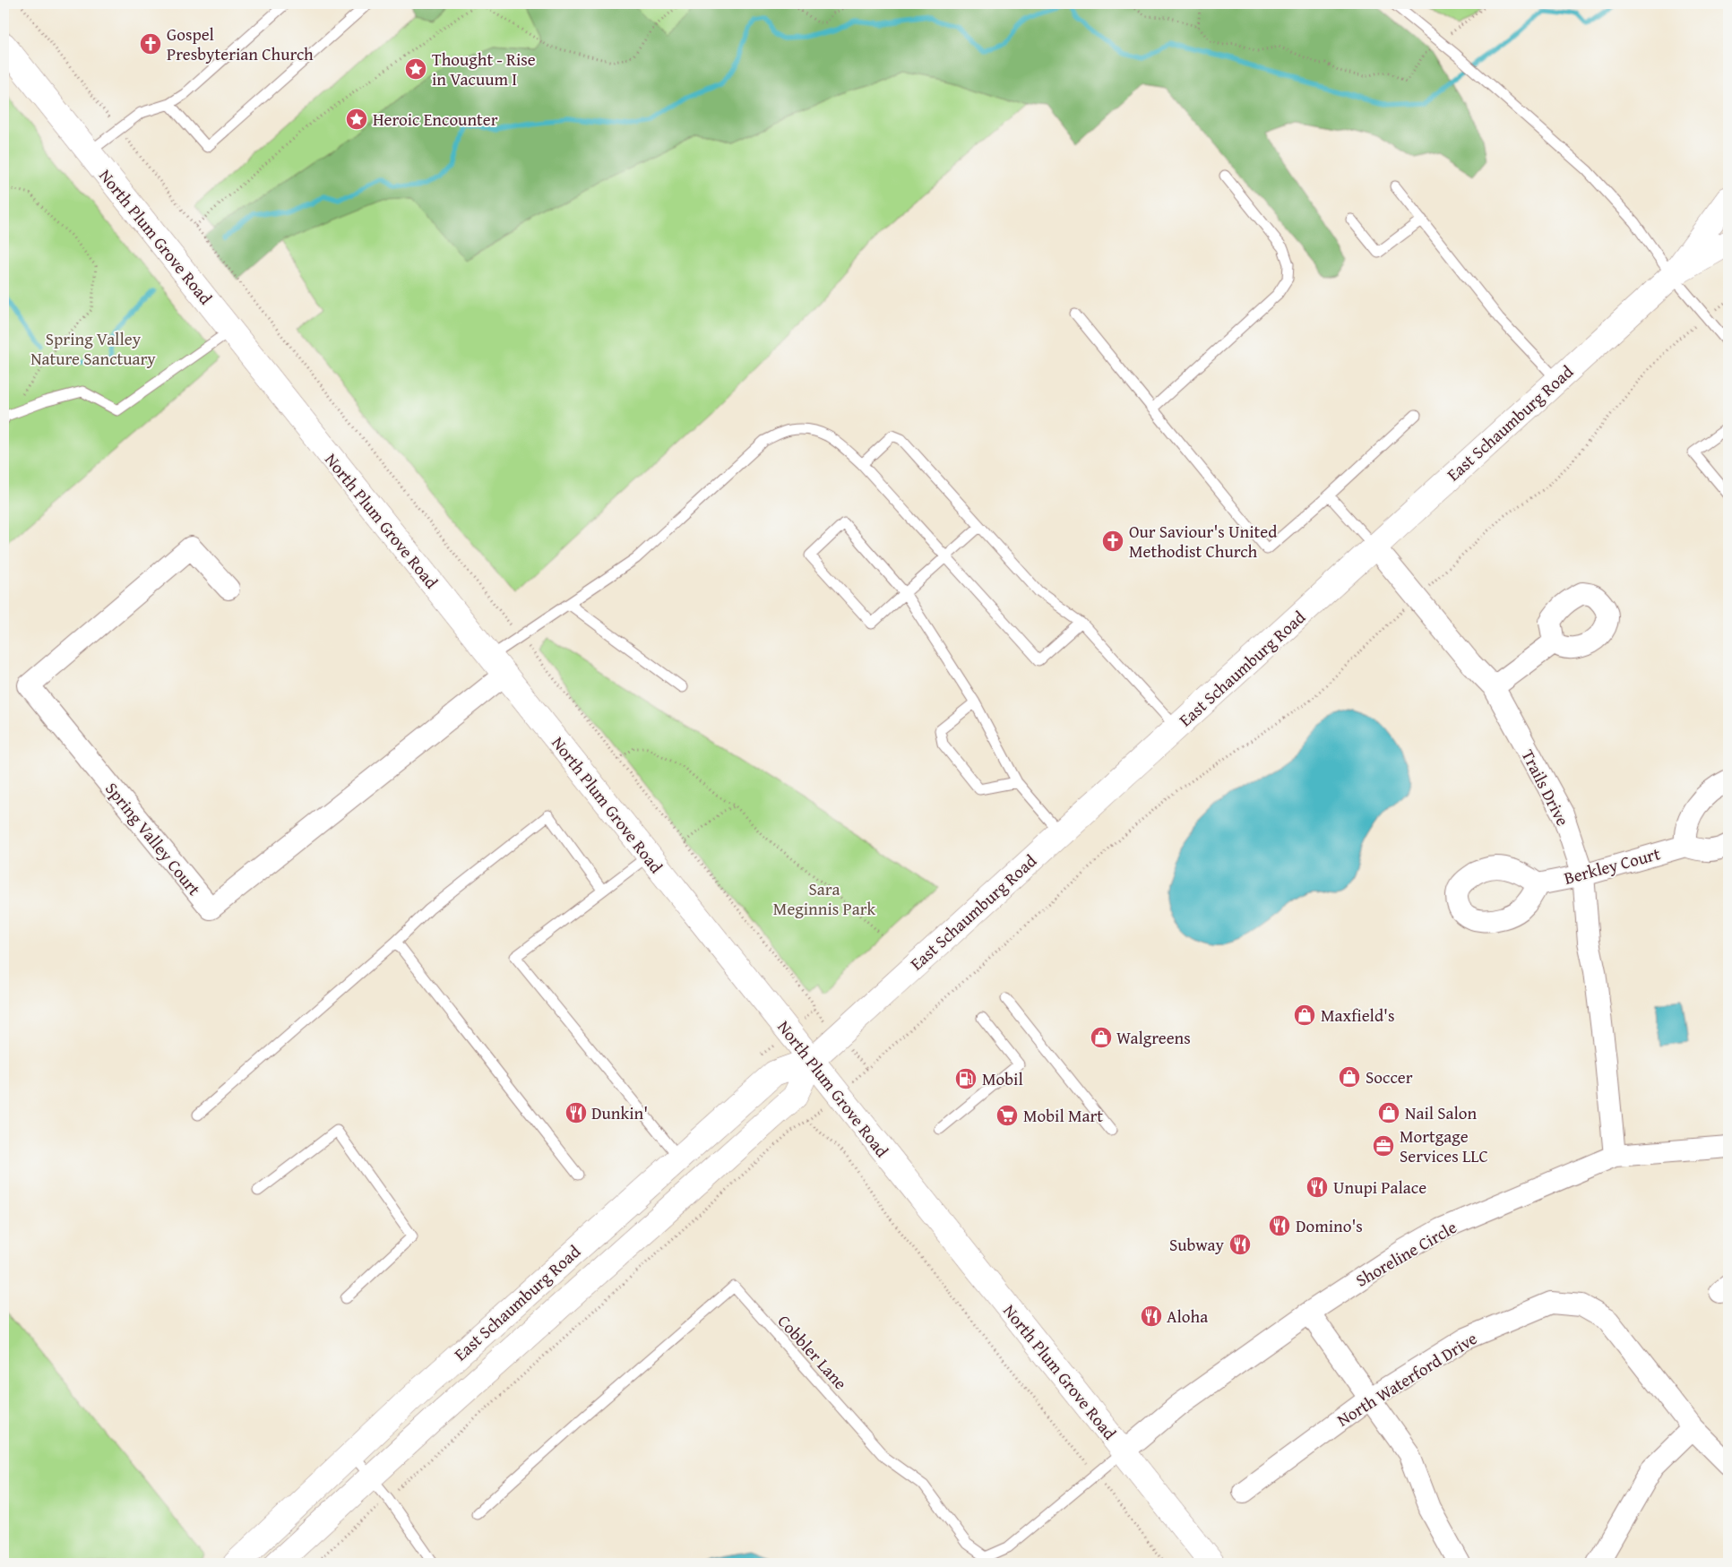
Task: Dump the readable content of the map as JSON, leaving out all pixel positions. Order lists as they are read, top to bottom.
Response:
{
  "streets": {
    "main road": ["North Plum Grove Road", "East Schaumburg Road"],
    "street": [
      "Trails Drive",
      "Spring Valley Court",
      "Berkley Court",
      "Shoreline Circle",
      "North Waterford Drive"
    ],
    "lane": ["Cobbler Lane"]
  },
  "crossings": [
    ["North Plum Grove Road", "East Schaumburg Road"],
    ["North Plum Grove Road", "Spring Valley Court"],
    ["North Plum Grove Road", "Shoreline Circle"],
    ["North Plum Grove Road", "Cobbler Lane"],
    ["East Schaumburg Road", "Trails Drive"],
    ["Trails Drive", "Berkley Court"],
    ["Trails Drive", "Shoreline Circle"],
    ["Shoreline Circle", "Cobbler Lane"]
  ],
  "parks": ["Spring Valley Nature Sanctuary", "Sara Meginnis Park"],
  "places": {
    "church": ["Gospel Presbyterian Church", "Our Saviour's United Methodist Church"],
    "place": ["Thought - Rise in Vacuum I", "Heroic Encounter"],
    "shop": [
      "Maxfield's",
      "Walgreens",
      "Soccer",
      "Nail Salon"
    ],
    "fuel station": ["Mobil"],
    "restaurant": [
      "Dunkin'",
      "Unupi Palace",
      "Domino's",
      "Subway",
      "Aloha"
    ],
    "supermarket": ["Mobil Mart"],
    "office": ["Mortgage Services LLC"]
  }
}
